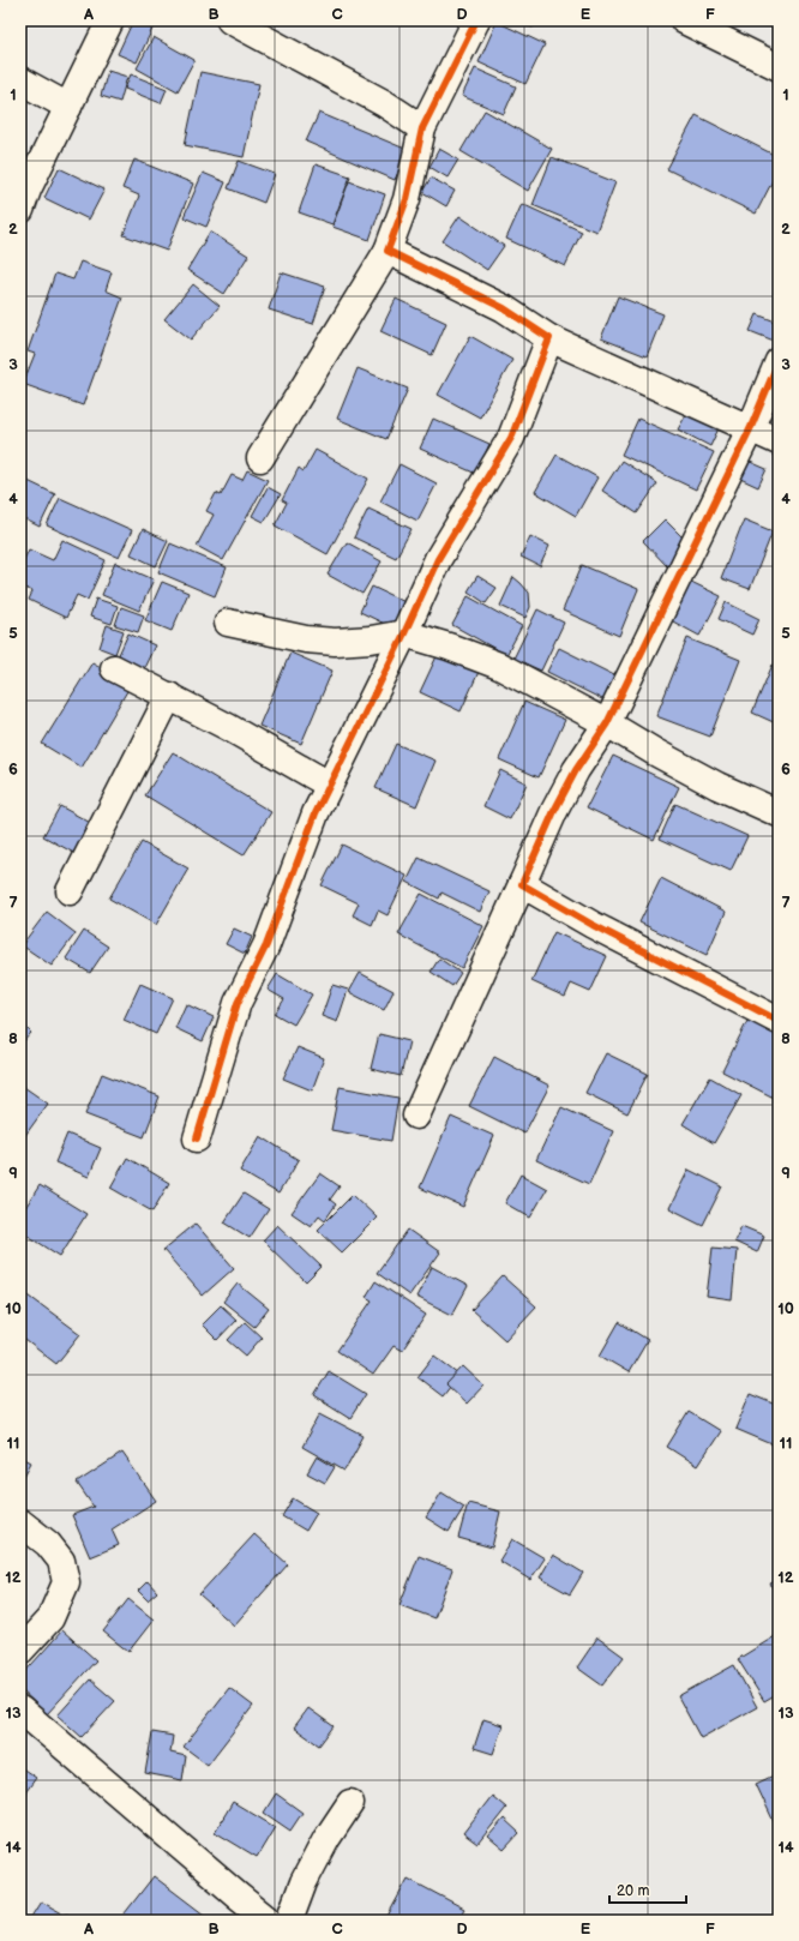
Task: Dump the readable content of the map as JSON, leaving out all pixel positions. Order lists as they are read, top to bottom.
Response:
{
  "scale_bar": "20 m",
  "grid": {
    "columns": [
      "A",
      "B",
      "C",
      "D",
      "E",
      "F"
    ],
    "rows": [
      "1",
      "2",
      "3",
      "4",
      "5",
      "6",
      "7",
      "8",
      "9",
      "10",
      "11",
      "12",
      "13",
      "14"
    ]
  }
}
